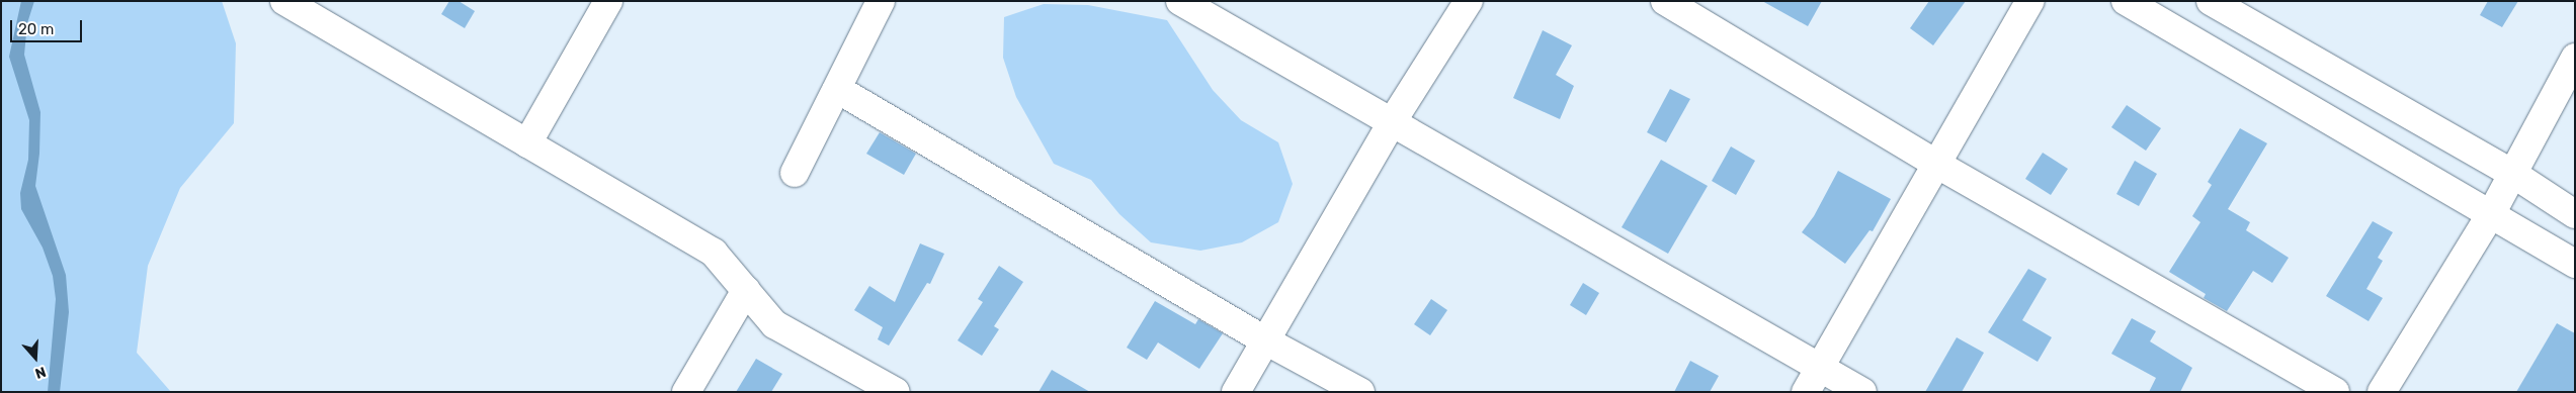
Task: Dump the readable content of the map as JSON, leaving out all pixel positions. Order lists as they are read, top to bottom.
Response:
{
  "scale_bar": "20 m",
  "north": "bottom"
}
